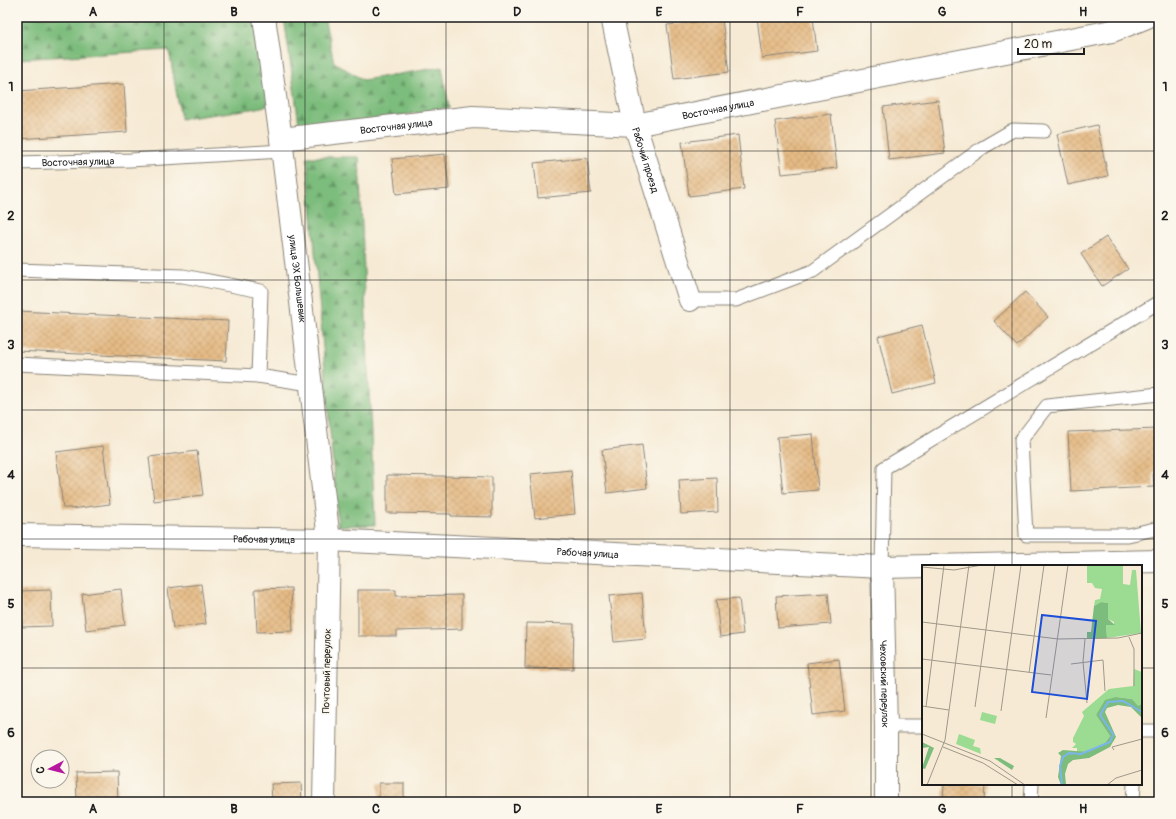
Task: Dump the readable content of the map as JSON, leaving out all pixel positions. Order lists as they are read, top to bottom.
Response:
{
  "streets": {
    "street": [
      "Восточная улица",
      "Рабочий проезд",
      "улица ЭХ Большевик",
      "Рабочая улица",
      "Почтовый переулок",
      "Чеховский переулок"
    ]
  },
  "crossings": [
    ["Восточная улица", "Рабочий проезд"],
    ["Восточная улица", "улица ЭХ Большевик"],
    ["улица ЭХ Большевик", "Рабочая улица"],
    ["улица ЭХ Большевик", "Почтовый переулок"],
    ["Рабочая улица", "Почтовый переулок"],
    ["Рабочая улица", "Чеховский переулок"]
  ],
  "scale_bar": "20 m",
  "north": "left",
  "grid": {
    "columns": [
      "A",
      "B",
      "C",
      "D",
      "E",
      "F",
      "G",
      "H"
    ],
    "rows": [
      "1",
      "2",
      "3",
      "4",
      "5",
      "6"
    ]
  }
}
